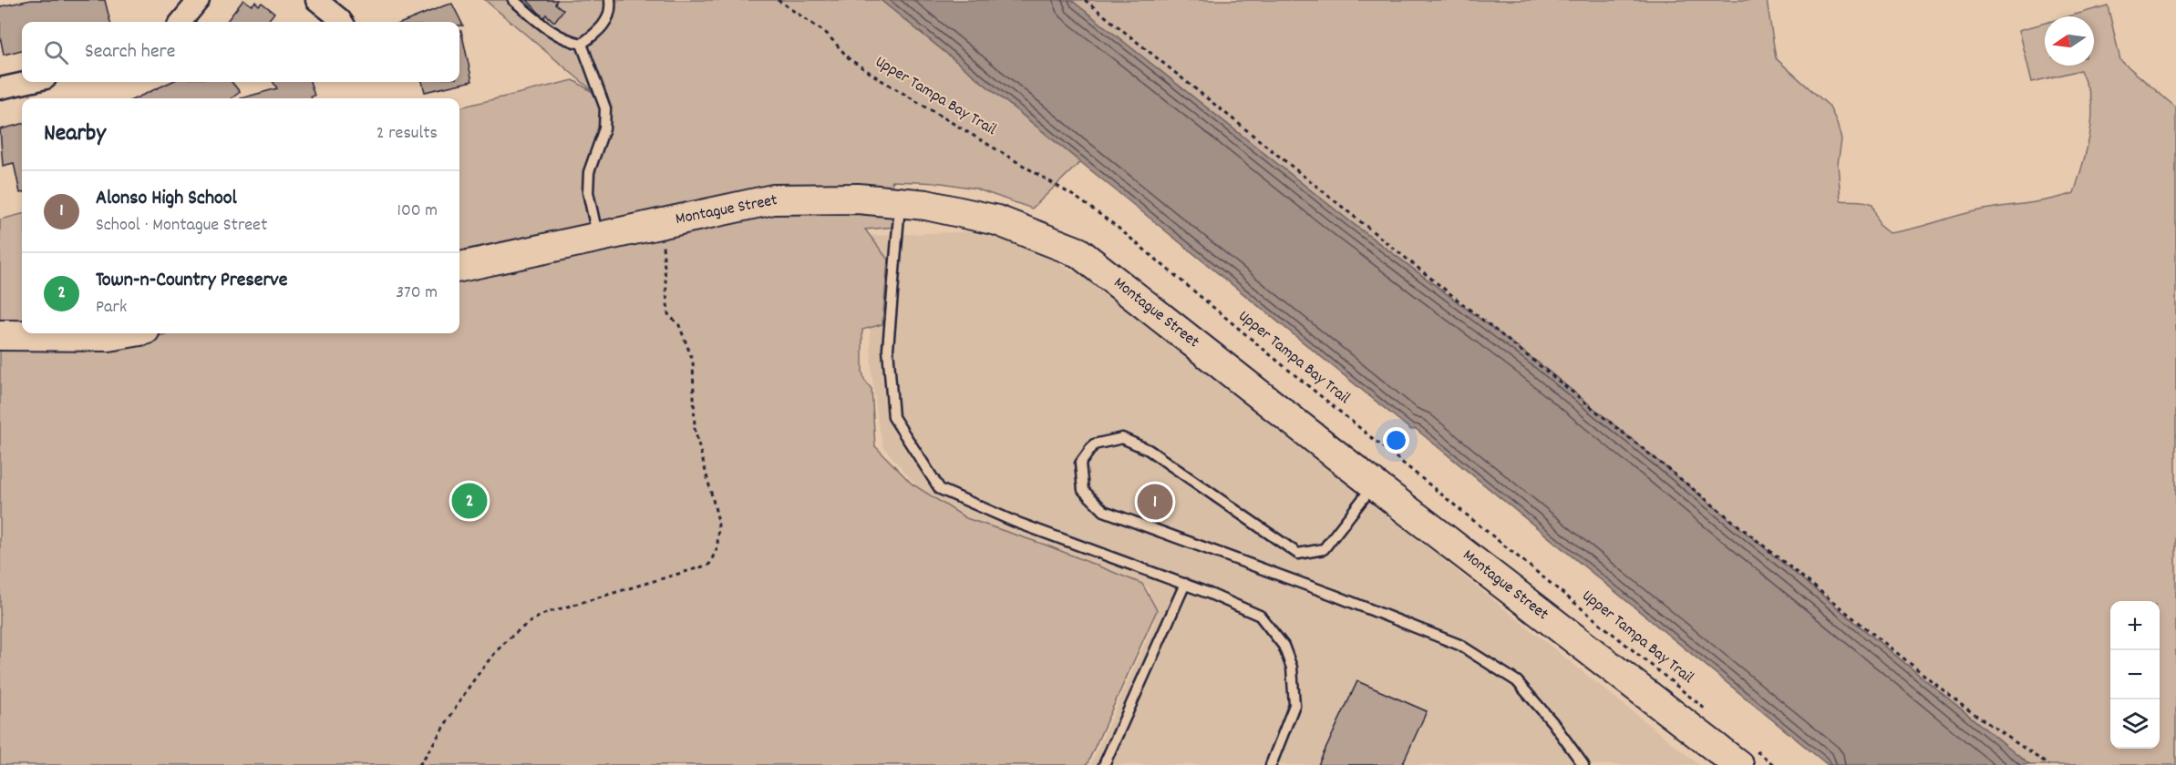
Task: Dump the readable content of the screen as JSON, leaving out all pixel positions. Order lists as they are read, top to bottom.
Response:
{
  "streets": {
    "street": ["Montague Street"],
    "path": ["Upper Tampa Bay Trail"]
  },
  "north": "left",
  "page": {
    "search": "Search here",
    "heading": ["Nearby", "2 results"],
    "list": [
      {
        "mark": "1",
        "name": "Alonso High School",
        "note": "School · Montague Street",
        "value": "100 m"
      },
      {
        "mark": "2",
        "name": "Town-n-Country Preserve",
        "note": "Park",
        "value": "370 m"
      }
    ],
    "pins": ["2", "1"],
    "map_buttons": ["+", "−"]
  }
}
